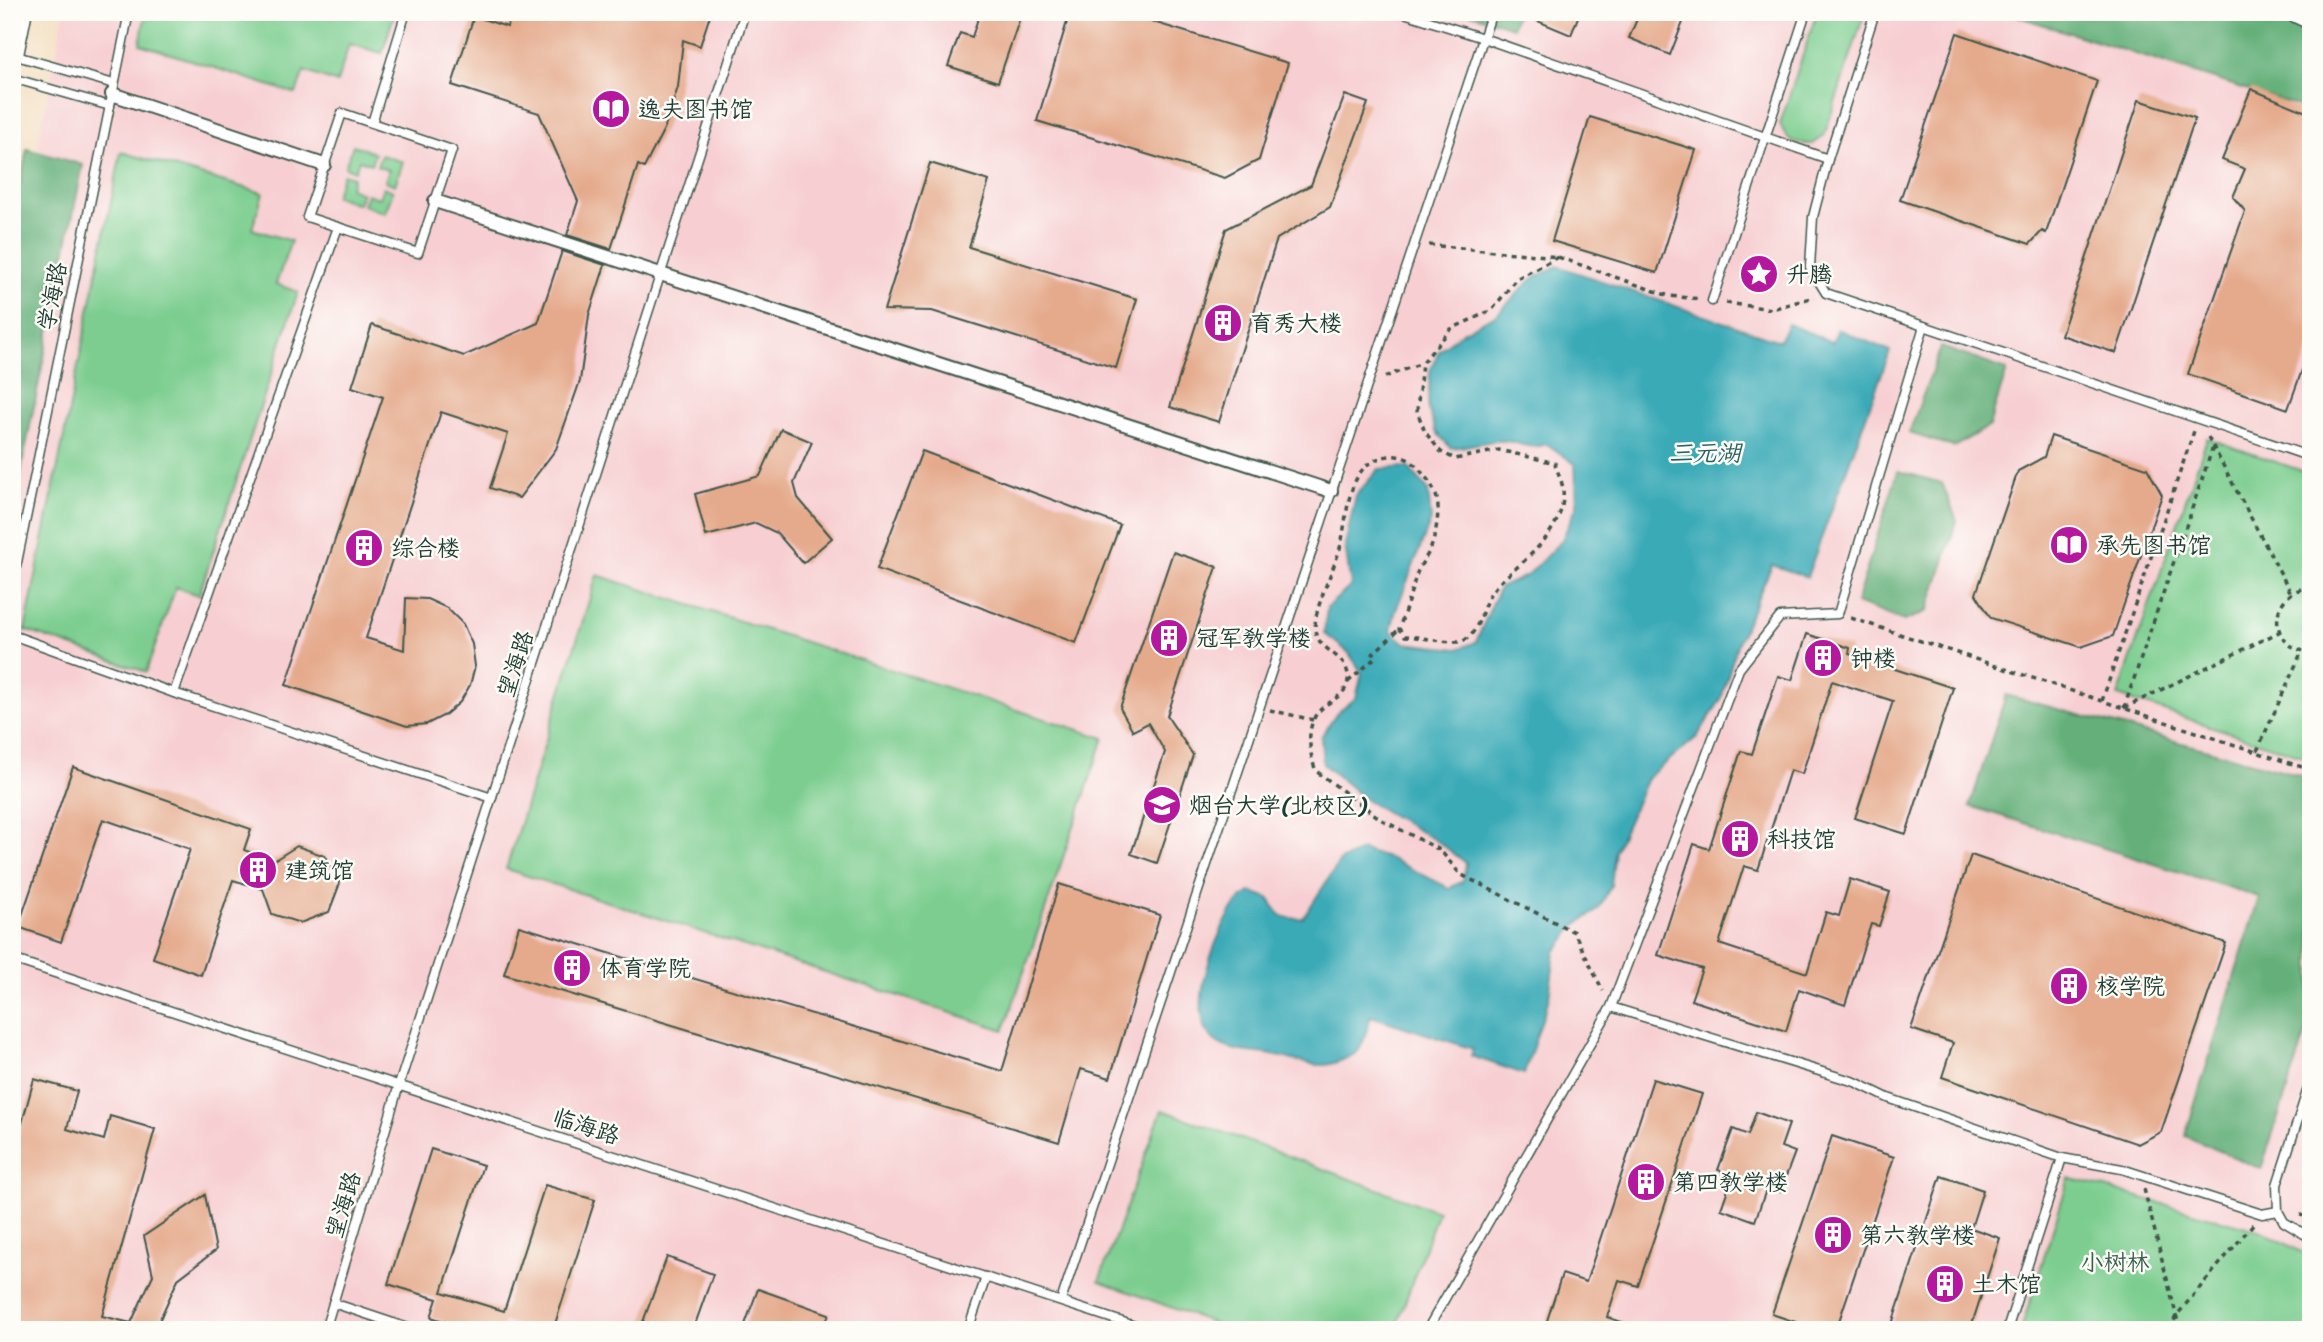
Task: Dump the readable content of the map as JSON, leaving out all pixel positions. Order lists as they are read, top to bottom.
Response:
{
  "streets": {
    "lane": ["学海路", "望海路", "临海路"]
  },
  "crossings": [
    ["望海路", "临海路"]
  ],
  "water": ["三元湖"],
  "parks": ["小树林"],
  "places": {
    "library": ["逸夫图书馆", "承先图书馆"],
    "place": ["升腾"],
    "building": [
      "育秀大楼",
      "综合楼",
      "冠军教学楼",
      "钟楼",
      "科技馆",
      "建筑馆",
      "体育学院",
      "核学院",
      "第四教学楼",
      "第六教学楼",
      "土木馆"
    ],
    "school or university": ["烟台大学(北校区)"]
  }
}
